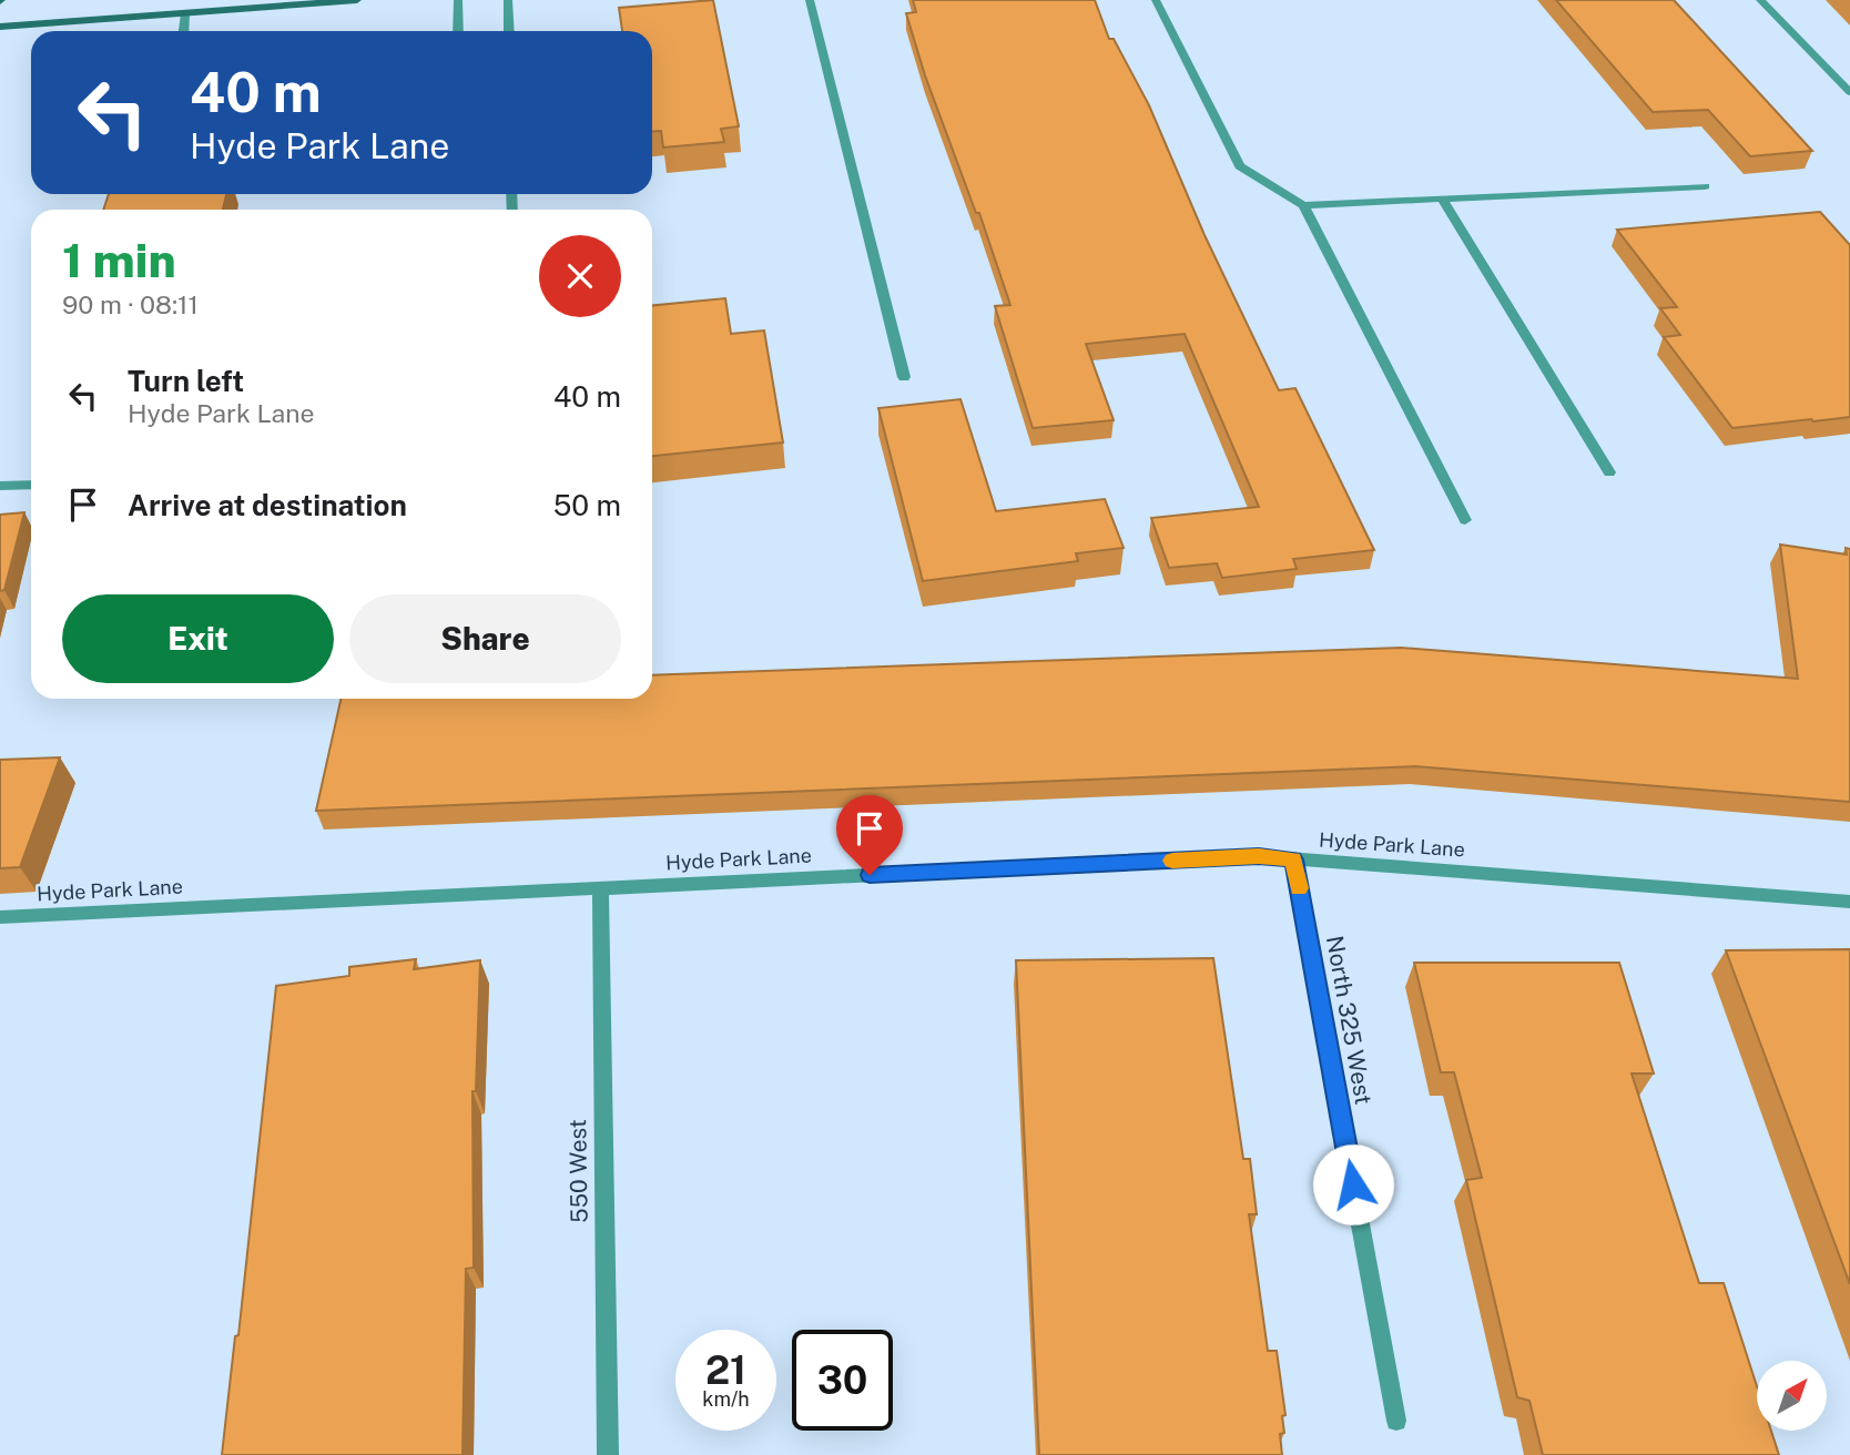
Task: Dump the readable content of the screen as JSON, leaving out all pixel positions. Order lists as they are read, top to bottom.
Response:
{
  "streets": {
    "street": ["Hyde Park Lane", "North 325 West", "550 West"]
  },
  "crossings": [
    ["Hyde Park Lane", "North 325 West"],
    ["Hyde Park Lane", "550 West"]
  ],
  "north": "top right",
  "page": {
    "turn": ["40 m", "Hyde Park Lane"],
    "heading": ["1 min", "90 m · 08:11"],
    "list": [
      {
        "name": "Turn left",
        "note": "Hyde Park Lane",
        "value": "40 m"
      },
      {
        "name": "Arrive at destination",
        "value": "50 m"
      }
    ],
    "buttons": ["Exit", "Share"],
    "speed": "21 km/h",
    "limit": "30"
  }
}
